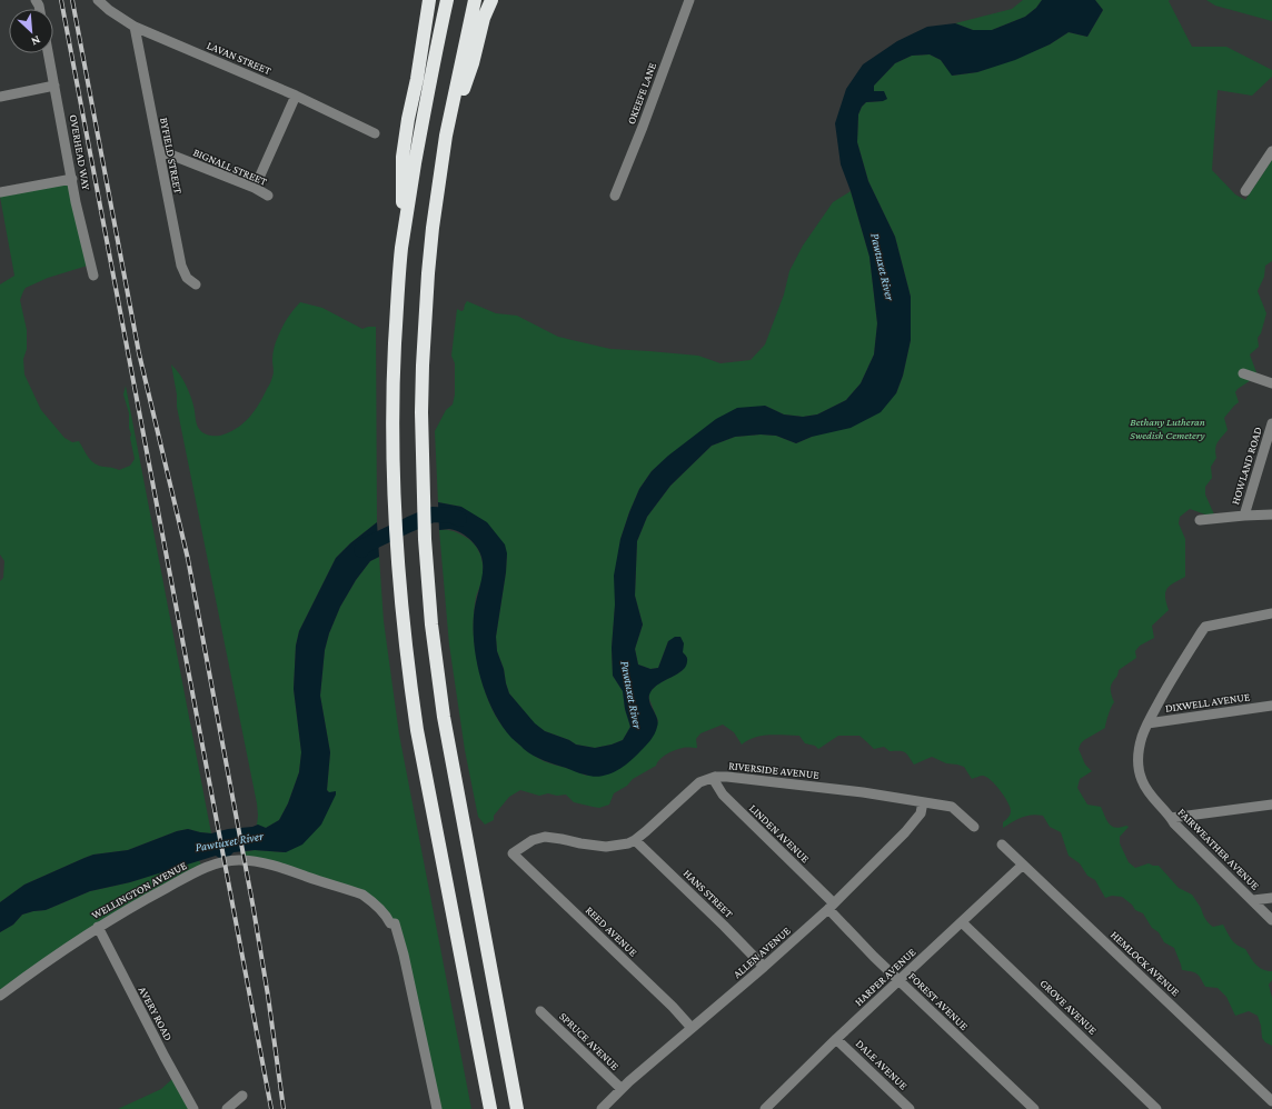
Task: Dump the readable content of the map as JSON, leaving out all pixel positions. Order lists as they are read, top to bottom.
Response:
{
  "streets": {
    "street": [
      "LAVAN STREET",
      "OKEEFE LANE",
      "OVERHEAD WAY",
      "BYFIELD STREET",
      "BIGNALL STREET",
      "HOWLAND ROAD",
      "DIXWELL AVENUE",
      "RIVERSIDE AVENUE",
      "LINDEN AVENUE",
      "FAIRWEATHER AVENUE",
      "WELLINGTON AVENUE",
      "HANS STREET",
      "REED AVENUE",
      "ALLEN AVENUE",
      "HEMLOCK AVENUE",
      "HARPER AVENUE",
      "FOREST AVENUE",
      "GROVE AVENUE",
      "AVERY ROAD",
      "SPRUCE AVENUE",
      "DALE AVENUE"
    ]
  },
  "crossings": [
    ["LAVAN STREET", "BYFIELD STREET"],
    ["BYFIELD STREET", "BIGNALL STREET"],
    ["DIXWELL AVENUE", "FAIRWEATHER AVENUE"],
    ["RIVERSIDE AVENUE", "LINDEN AVENUE"],
    ["RIVERSIDE AVENUE", "HANS STREET"],
    ["RIVERSIDE AVENUE", "REED AVENUE"],
    ["RIVERSIDE AVENUE", "ALLEN AVENUE"],
    ["LINDEN AVENUE", "ALLEN AVENUE"],
    ["LINDEN AVENUE", "FOREST AVENUE"],
    ["WELLINGTON AVENUE", "AVERY ROAD"],
    ["HANS STREET", "ALLEN AVENUE"],
    ["REED AVENUE", "ALLEN AVENUE"],
    ["ALLEN AVENUE", "FOREST AVENUE"],
    ["ALLEN AVENUE", "SPRUCE AVENUE"],
    ["HEMLOCK AVENUE", "HARPER AVENUE"],
    ["HARPER AVENUE", "FOREST AVENUE"],
    ["HARPER AVENUE", "GROVE AVENUE"],
    ["HARPER AVENUE", "DALE AVENUE"]
  ],
  "water": ["Pawtuxet River"],
  "parks": ["Bethany Lutheran Swedish Cemetery"],
  "north": "bottom right"
}
